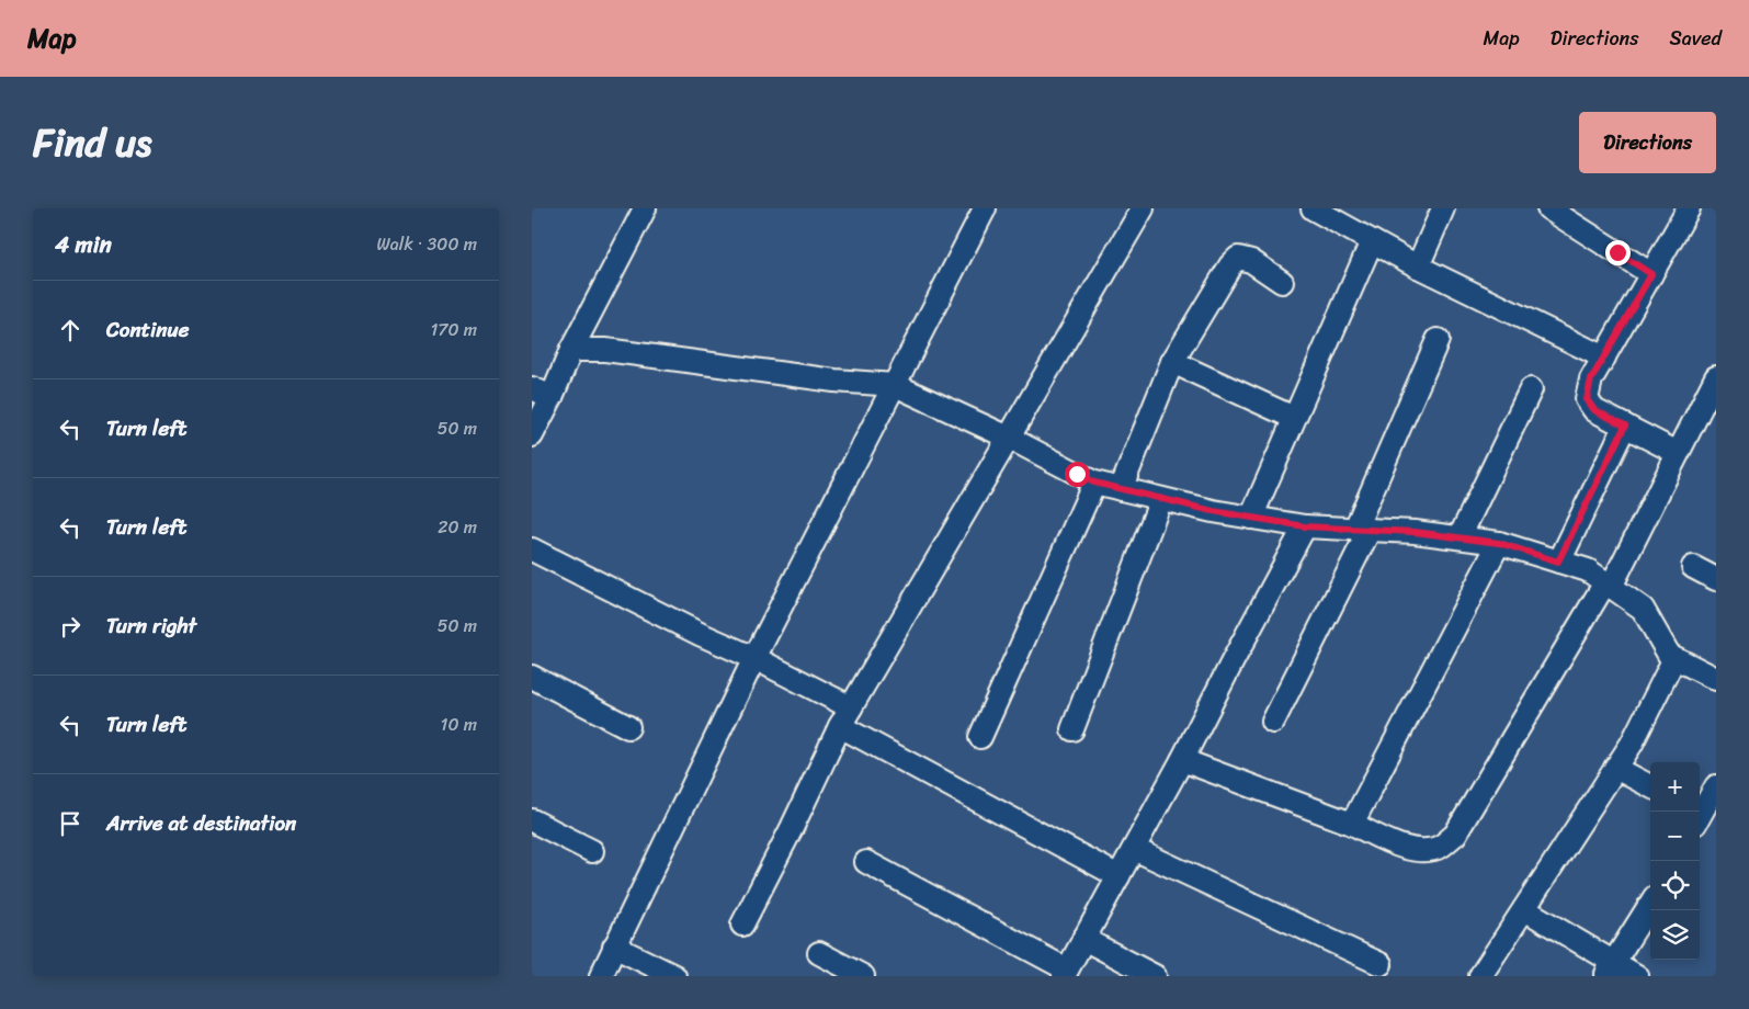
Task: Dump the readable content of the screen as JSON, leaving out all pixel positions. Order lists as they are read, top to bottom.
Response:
{
  "page": {
    "header": "Map",
    "nav": ["Map", "Directions", "Saved"],
    "title": "Find us",
    "buttons": "Directions",
    "heading": ["4 min", "Walk · 300 m"],
    "list": [
      ["Continue", "170 m"],
      ["Turn left", "50 m"],
      ["Turn left", "20 m"],
      ["Turn right", "50 m"],
      ["Turn left", "10 m"],
      "Arrive at destination"
    ],
    "map_buttons": ["+", "−"]
  }
}
